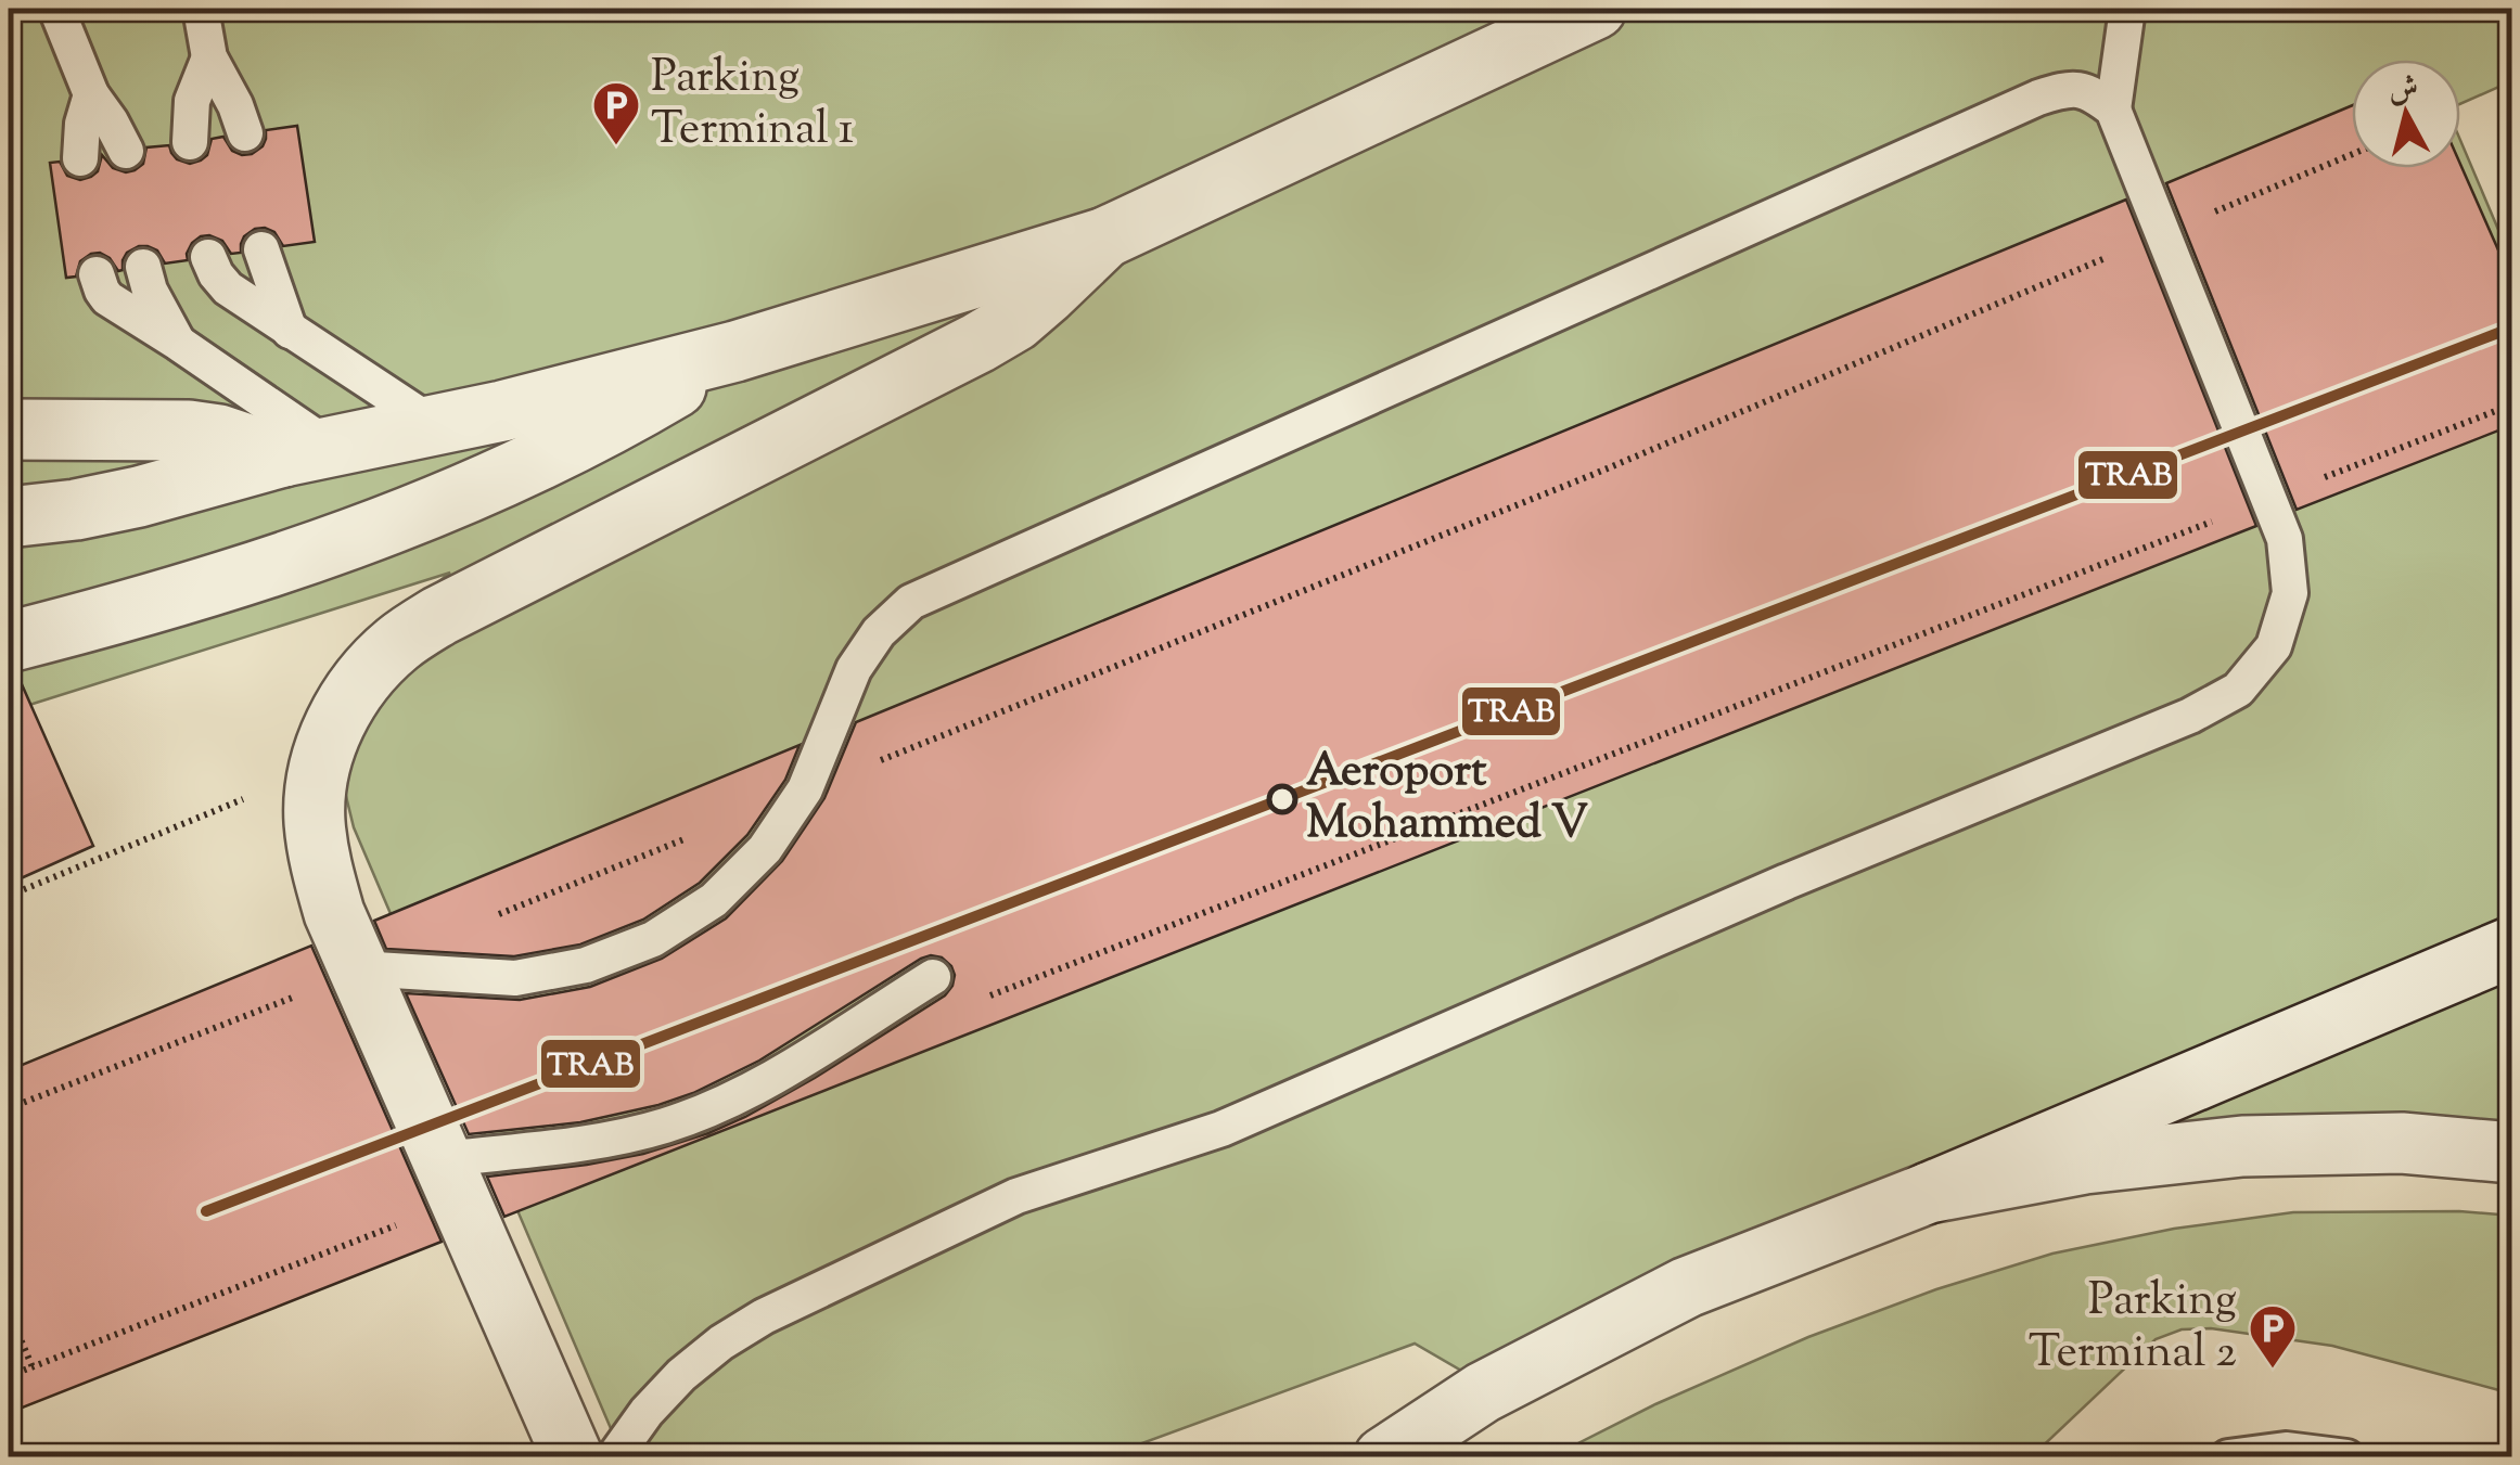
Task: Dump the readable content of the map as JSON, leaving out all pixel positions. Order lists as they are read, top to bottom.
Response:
{
  "places": {
    "parking": ["Parking Terminal 1", "Parking Terminal 2"],
    "other": ["Aeroport Mohammed V"]
  },
  "lines": ["transit line TRAB"],
  "north": "top"
}
